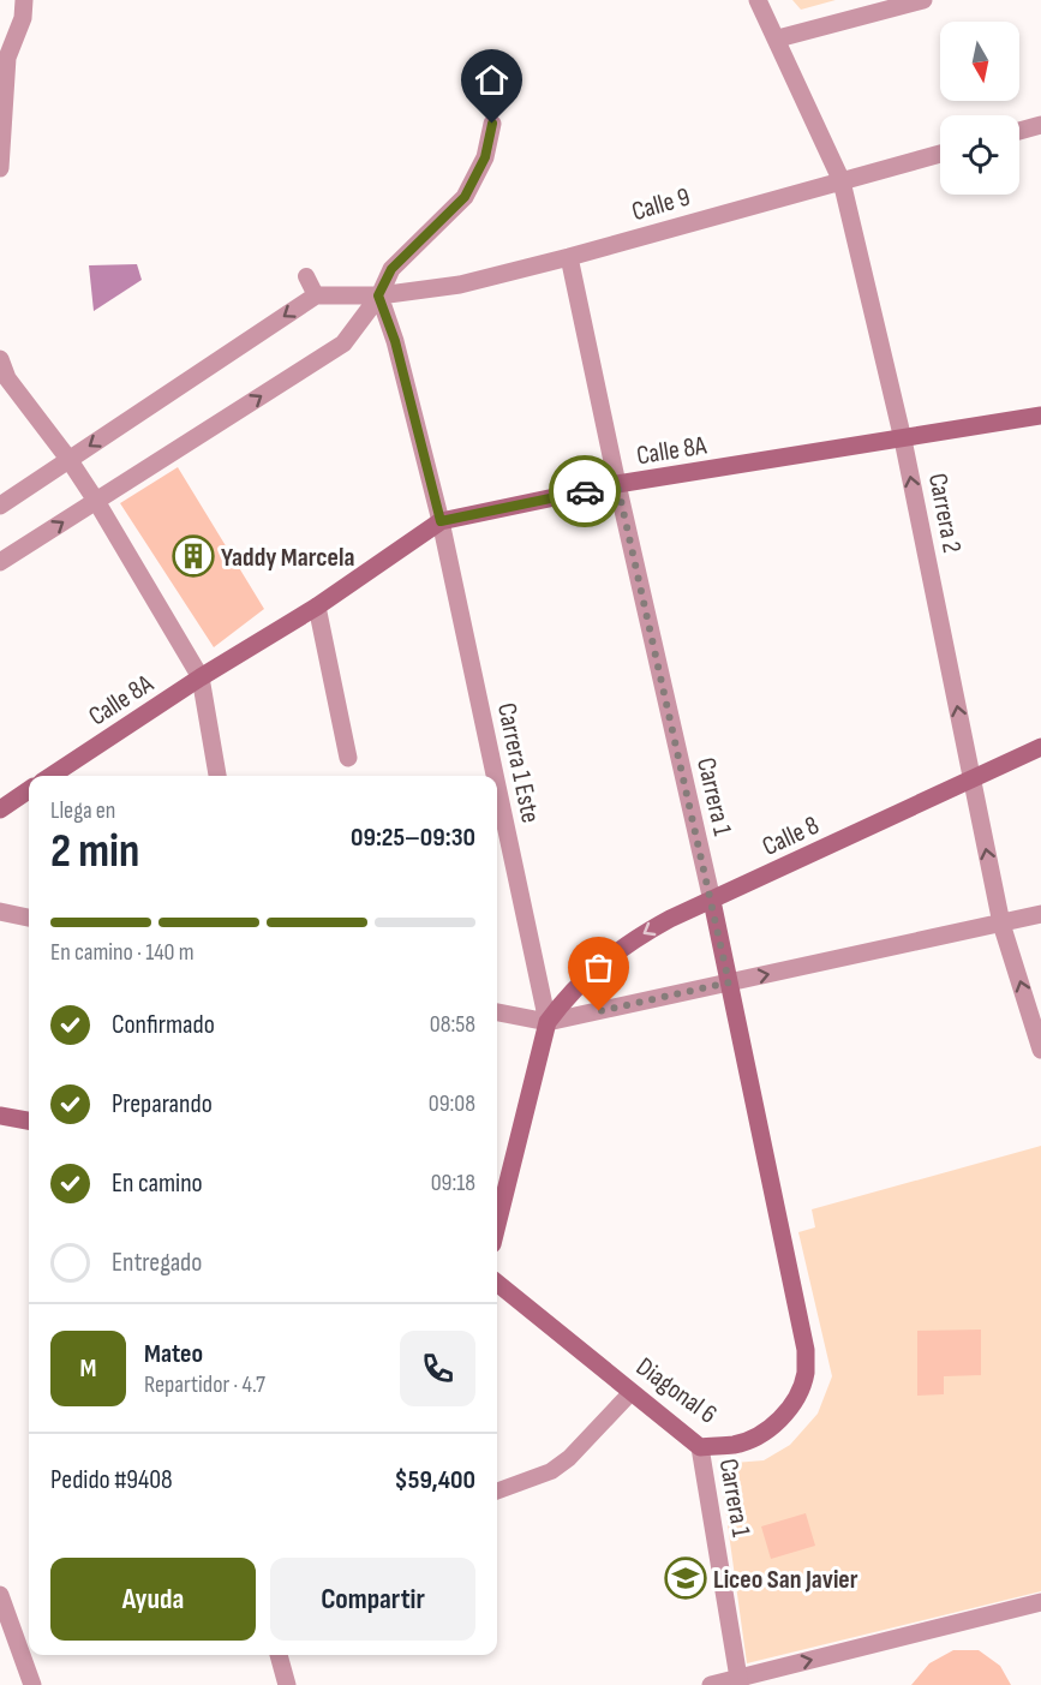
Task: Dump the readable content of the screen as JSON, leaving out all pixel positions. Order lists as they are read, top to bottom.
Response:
{
  "streets": {
    "main road": [
      "Calle 8A",
      "Carrera 1 Este",
      "Carrera 1",
      "Calle 8",
      "Diagonal 6"
    ],
    "street": ["Calle 9", "Carrera 2"]
  },
  "crossings": [
    ["Calle 9", "Carrera 2"],
    ["Calle 9", "Carrera 1 Este"],
    ["Calle 9", "Carrera 1"],
    ["Calle 8A", "Carrera 2"],
    ["Calle 8A", "Carrera 1 Este"],
    ["Calle 8A", "Carrera 1"],
    ["Carrera 2", "Calle 8"],
    ["Carrera 1 Este", "Calle 8"],
    ["Carrera 1", "Calle 8"],
    ["Carrera 1", "Diagonal 6"]
  ],
  "one_way": ["Carrera 2", "Calle 8"],
  "places": {
    "building": ["Yaddy Marcela"],
    "school or university": ["Liceo San Javier"]
  },
  "north": "bottom",
  "page": {
    "heading": ["2 min", "Llega en", "09:25–09:30"],
    "panel": [
      "Mateo",
      "Repartidor · 4.7",
      "Pedido #9408",
      "$59,400"
    ],
    "bar": "En camino · 140 m",
    "list": [
      ["Confirmado", "08:58"],
      ["Preparando", "09:08"],
      ["En camino", "09:18"],
      "Entregado"
    ],
    "round": "M",
    "buttons": ["Ayuda", "Compartir"]
  }
}
